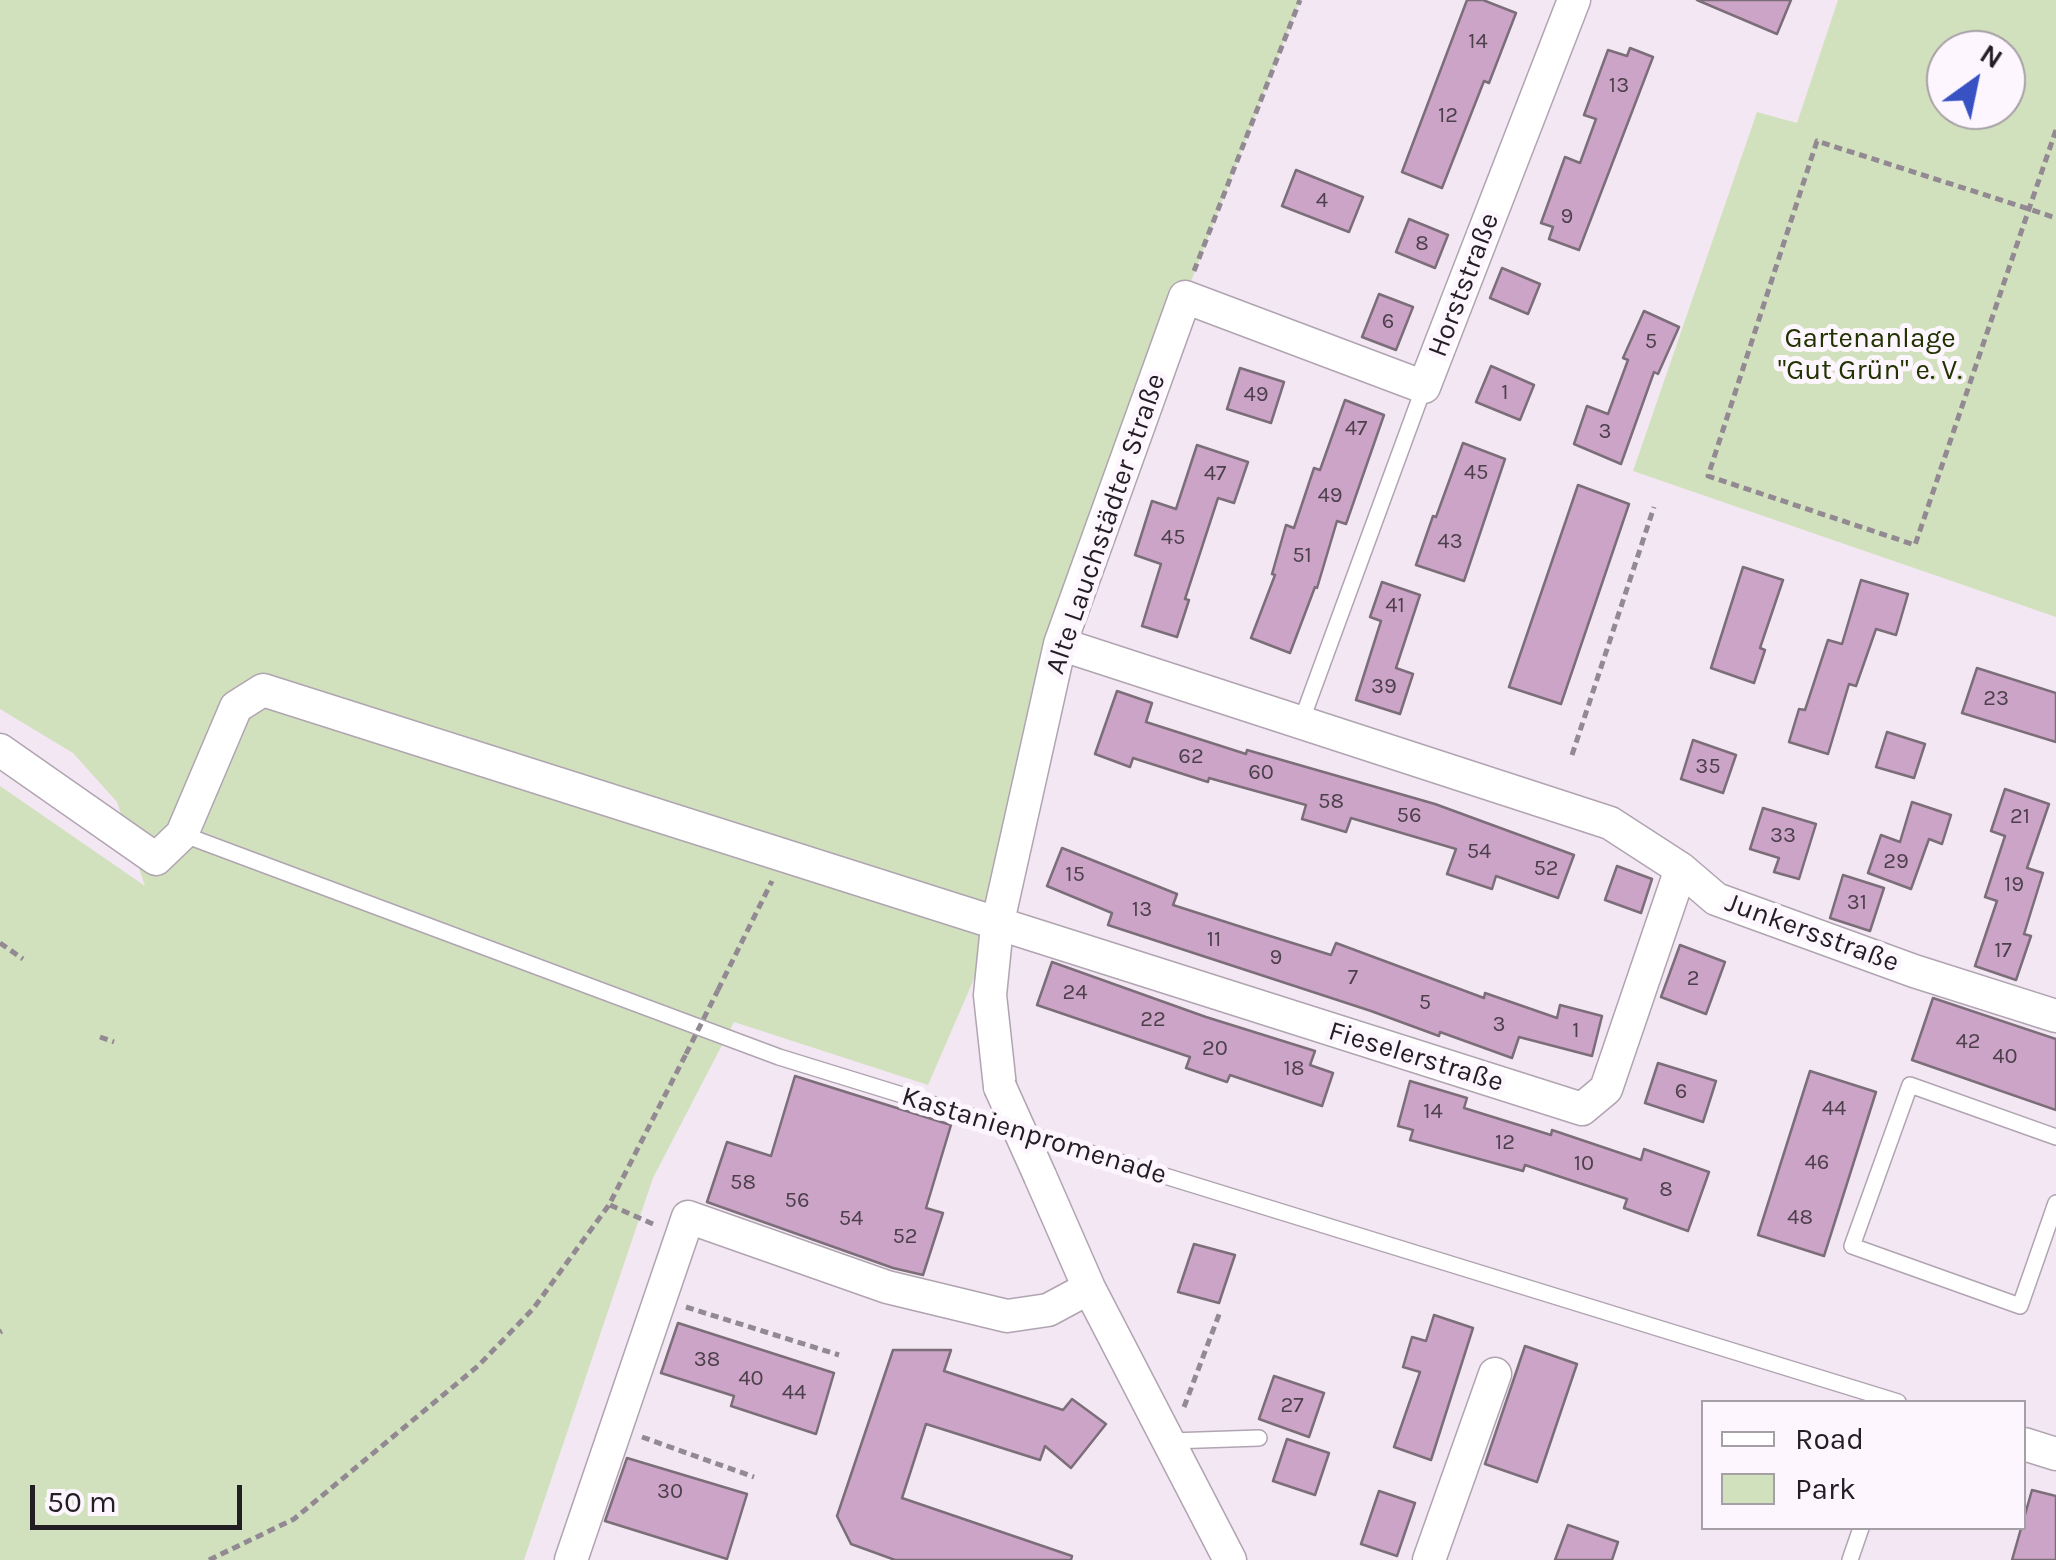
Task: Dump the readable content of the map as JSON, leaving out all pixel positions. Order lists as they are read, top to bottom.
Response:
{
  "streets": {
    "street": [
      "Horststraße",
      "Alte Lauchstädter Straße",
      "Junkersstraße",
      "Fieselerstraße"
    ],
    "lane": ["Kastanienpromenade"]
  },
  "crossings": [
    ["Horststraße", "Alte Lauchstädter Straße"],
    ["Alte Lauchstädter Straße", "Junkersstraße"],
    ["Alte Lauchstädter Straße", "Fieselerstraße"],
    ["Junkersstraße", "Fieselerstraße"]
  ],
  "parks": ["Gartenanlage \"Gut Grün\" e. V."],
  "house_numbers": [
    "14",
    "13",
    "12",
    "4",
    "9",
    "8",
    "6",
    "5",
    "1",
    "49",
    "47",
    "3",
    "45",
    "47",
    "49",
    "45",
    "43",
    "51",
    "41",
    "39",
    "23",
    "62",
    "35",
    "60",
    "58",
    "56",
    "21",
    "33",
    "54",
    "29",
    "52",
    "15",
    "19",
    "31",
    "13",
    "11",
    "17",
    "9",
    "7",
    "2",
    "24",
    "5",
    "22",
    "3",
    "1",
    "42",
    "20",
    "40",
    "18",
    "6",
    "44",
    "14",
    "12",
    "46",
    "10",
    "58",
    "8",
    "56",
    "48",
    "54",
    "52",
    "38",
    "40",
    "44",
    "27",
    "30"
  ],
  "legend": ["Road", "Park"],
  "scale_bar": "50 m",
  "north": "top right"
}
